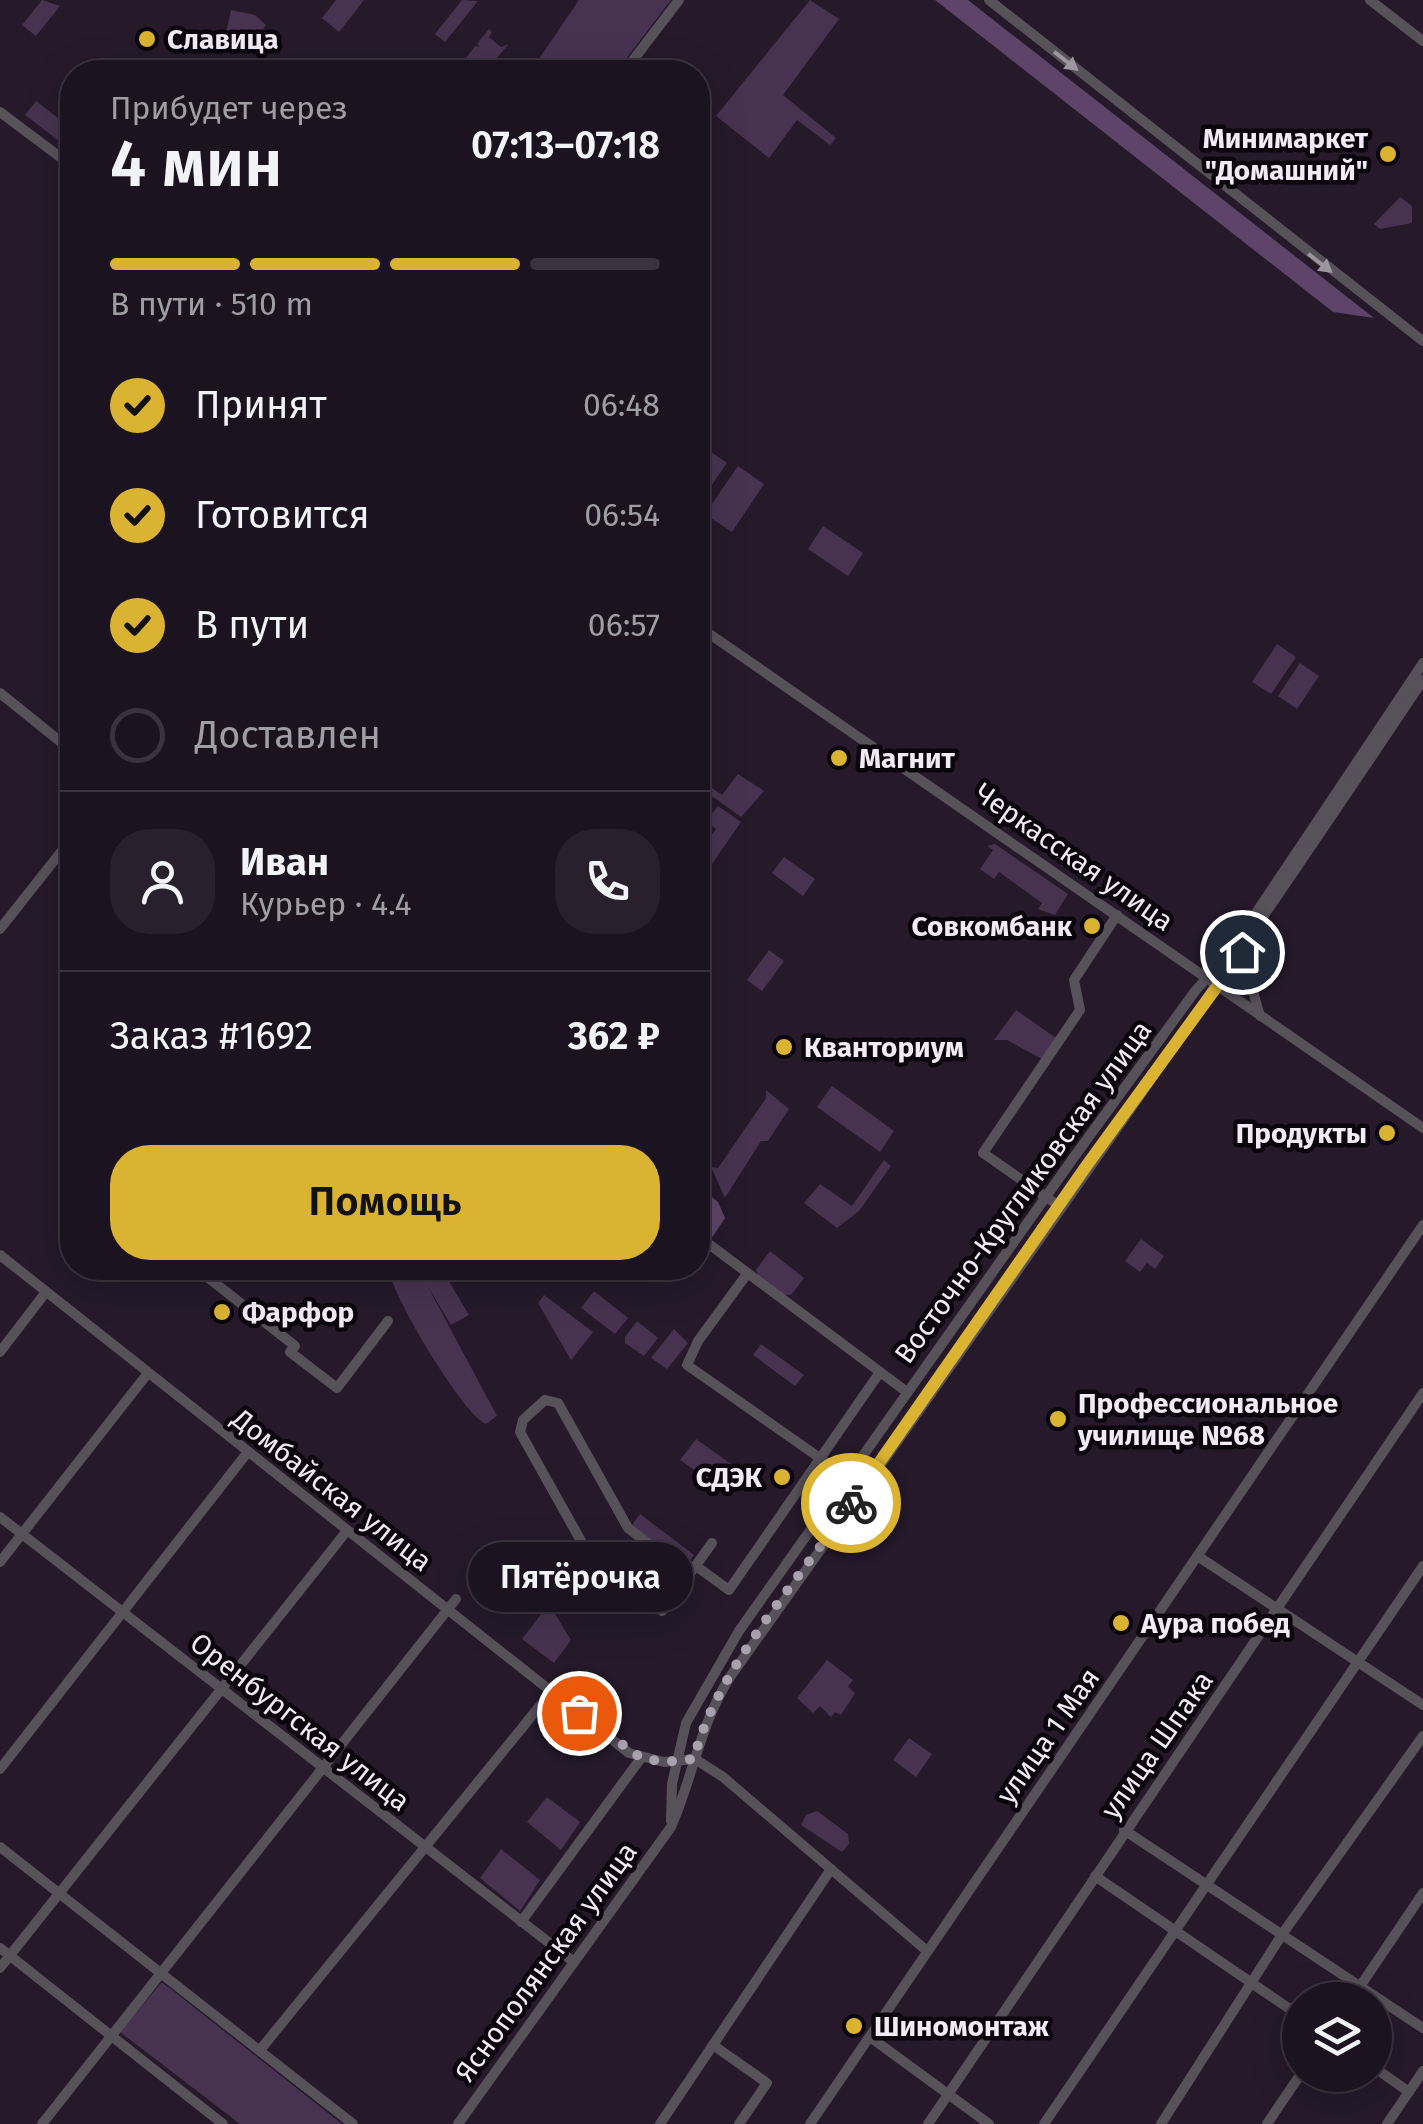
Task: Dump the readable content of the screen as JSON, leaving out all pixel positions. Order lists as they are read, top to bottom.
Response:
{
  "streets": {
    "street": [
      "Черкасская улица",
      "Восточно-Кругликовская улица",
      "Домбайская улица",
      "Оренбургская улица",
      "улица 1 Мая",
      "улица Шпака",
      "Яснополянская улица"
    ]
  },
  "crossings": [
    ["Черкасская улица", "Восточно-Кругликовская улица"],
    ["Восточно-Кругликовская улица", "Яснополянская улица"],
    ["Домбайская улица", "Яснополянская улица"],
    ["Оренбургская улица", "Яснополянская улица"]
  ],
  "places": [
    "Славица",
    "Минимаркет \"Домашний\"",
    "Магнит",
    "Совкомбанк",
    "Кванториум",
    "Продукты",
    "Фарфор",
    "Профессиональное училище №68",
    "СДЭК",
    "Аура побед",
    "Пятёрочка",
    "Шиномонтаж"
  ],
  "page": {
    "heading": ["4 мин", "Прибудет через", "07:13–07:18"],
    "panel": [
      "Иван",
      "Курьер · 4.4",
      "Заказ #1692",
      "362 ₽"
    ],
    "bar": "В пути · 510 m",
    "list": [
      ["Принят", "06:48"],
      ["Готовится", "06:54"],
      ["В пути", "06:57"],
      "Доставлен"
    ],
    "buttons": "Помощь",
    "bubble": "Пятёрочка"
  }
}
